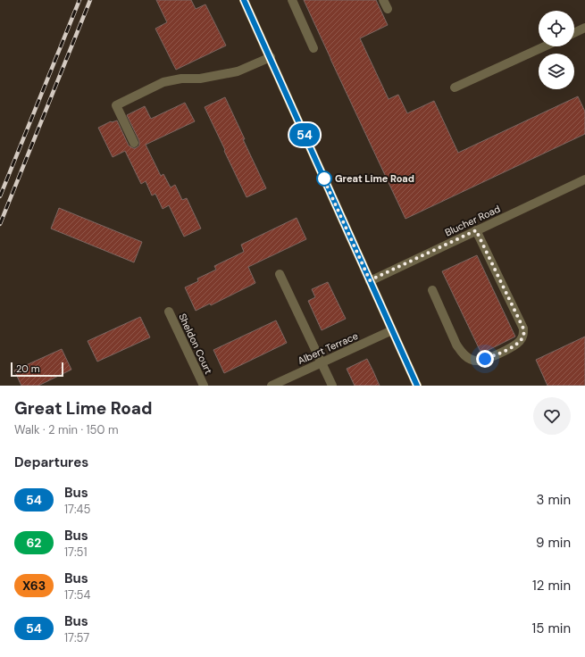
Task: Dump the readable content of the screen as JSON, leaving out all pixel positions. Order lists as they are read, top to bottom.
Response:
{
  "streets": {
    "street": ["Blucher Road", "Sheldon Court", "Albert Terrace"]
  },
  "places": ["Great Lime Road"],
  "lines": ["bus line 54"],
  "scale_bar": "20 m",
  "page": {
    "on_map": "54",
    "scale": "20 m",
    "heading": [
      ["Great Lime Road", "Walk · 2 min · 150 m"],
      "Departures"
    ],
    "list": [
      {
        "mark": "54",
        "name": "Bus",
        "note": "17:45",
        "value": "3 min"
      },
      {
        "mark": "62",
        "name": "Bus",
        "note": "17:51",
        "value": "9 min"
      },
      {
        "mark": "X63",
        "name": "Bus",
        "note": "17:54",
        "value": "12 min"
      },
      {
        "mark": "54",
        "name": "Bus",
        "note": "17:57",
        "value": "15 min"
      }
    ]
  }
}
